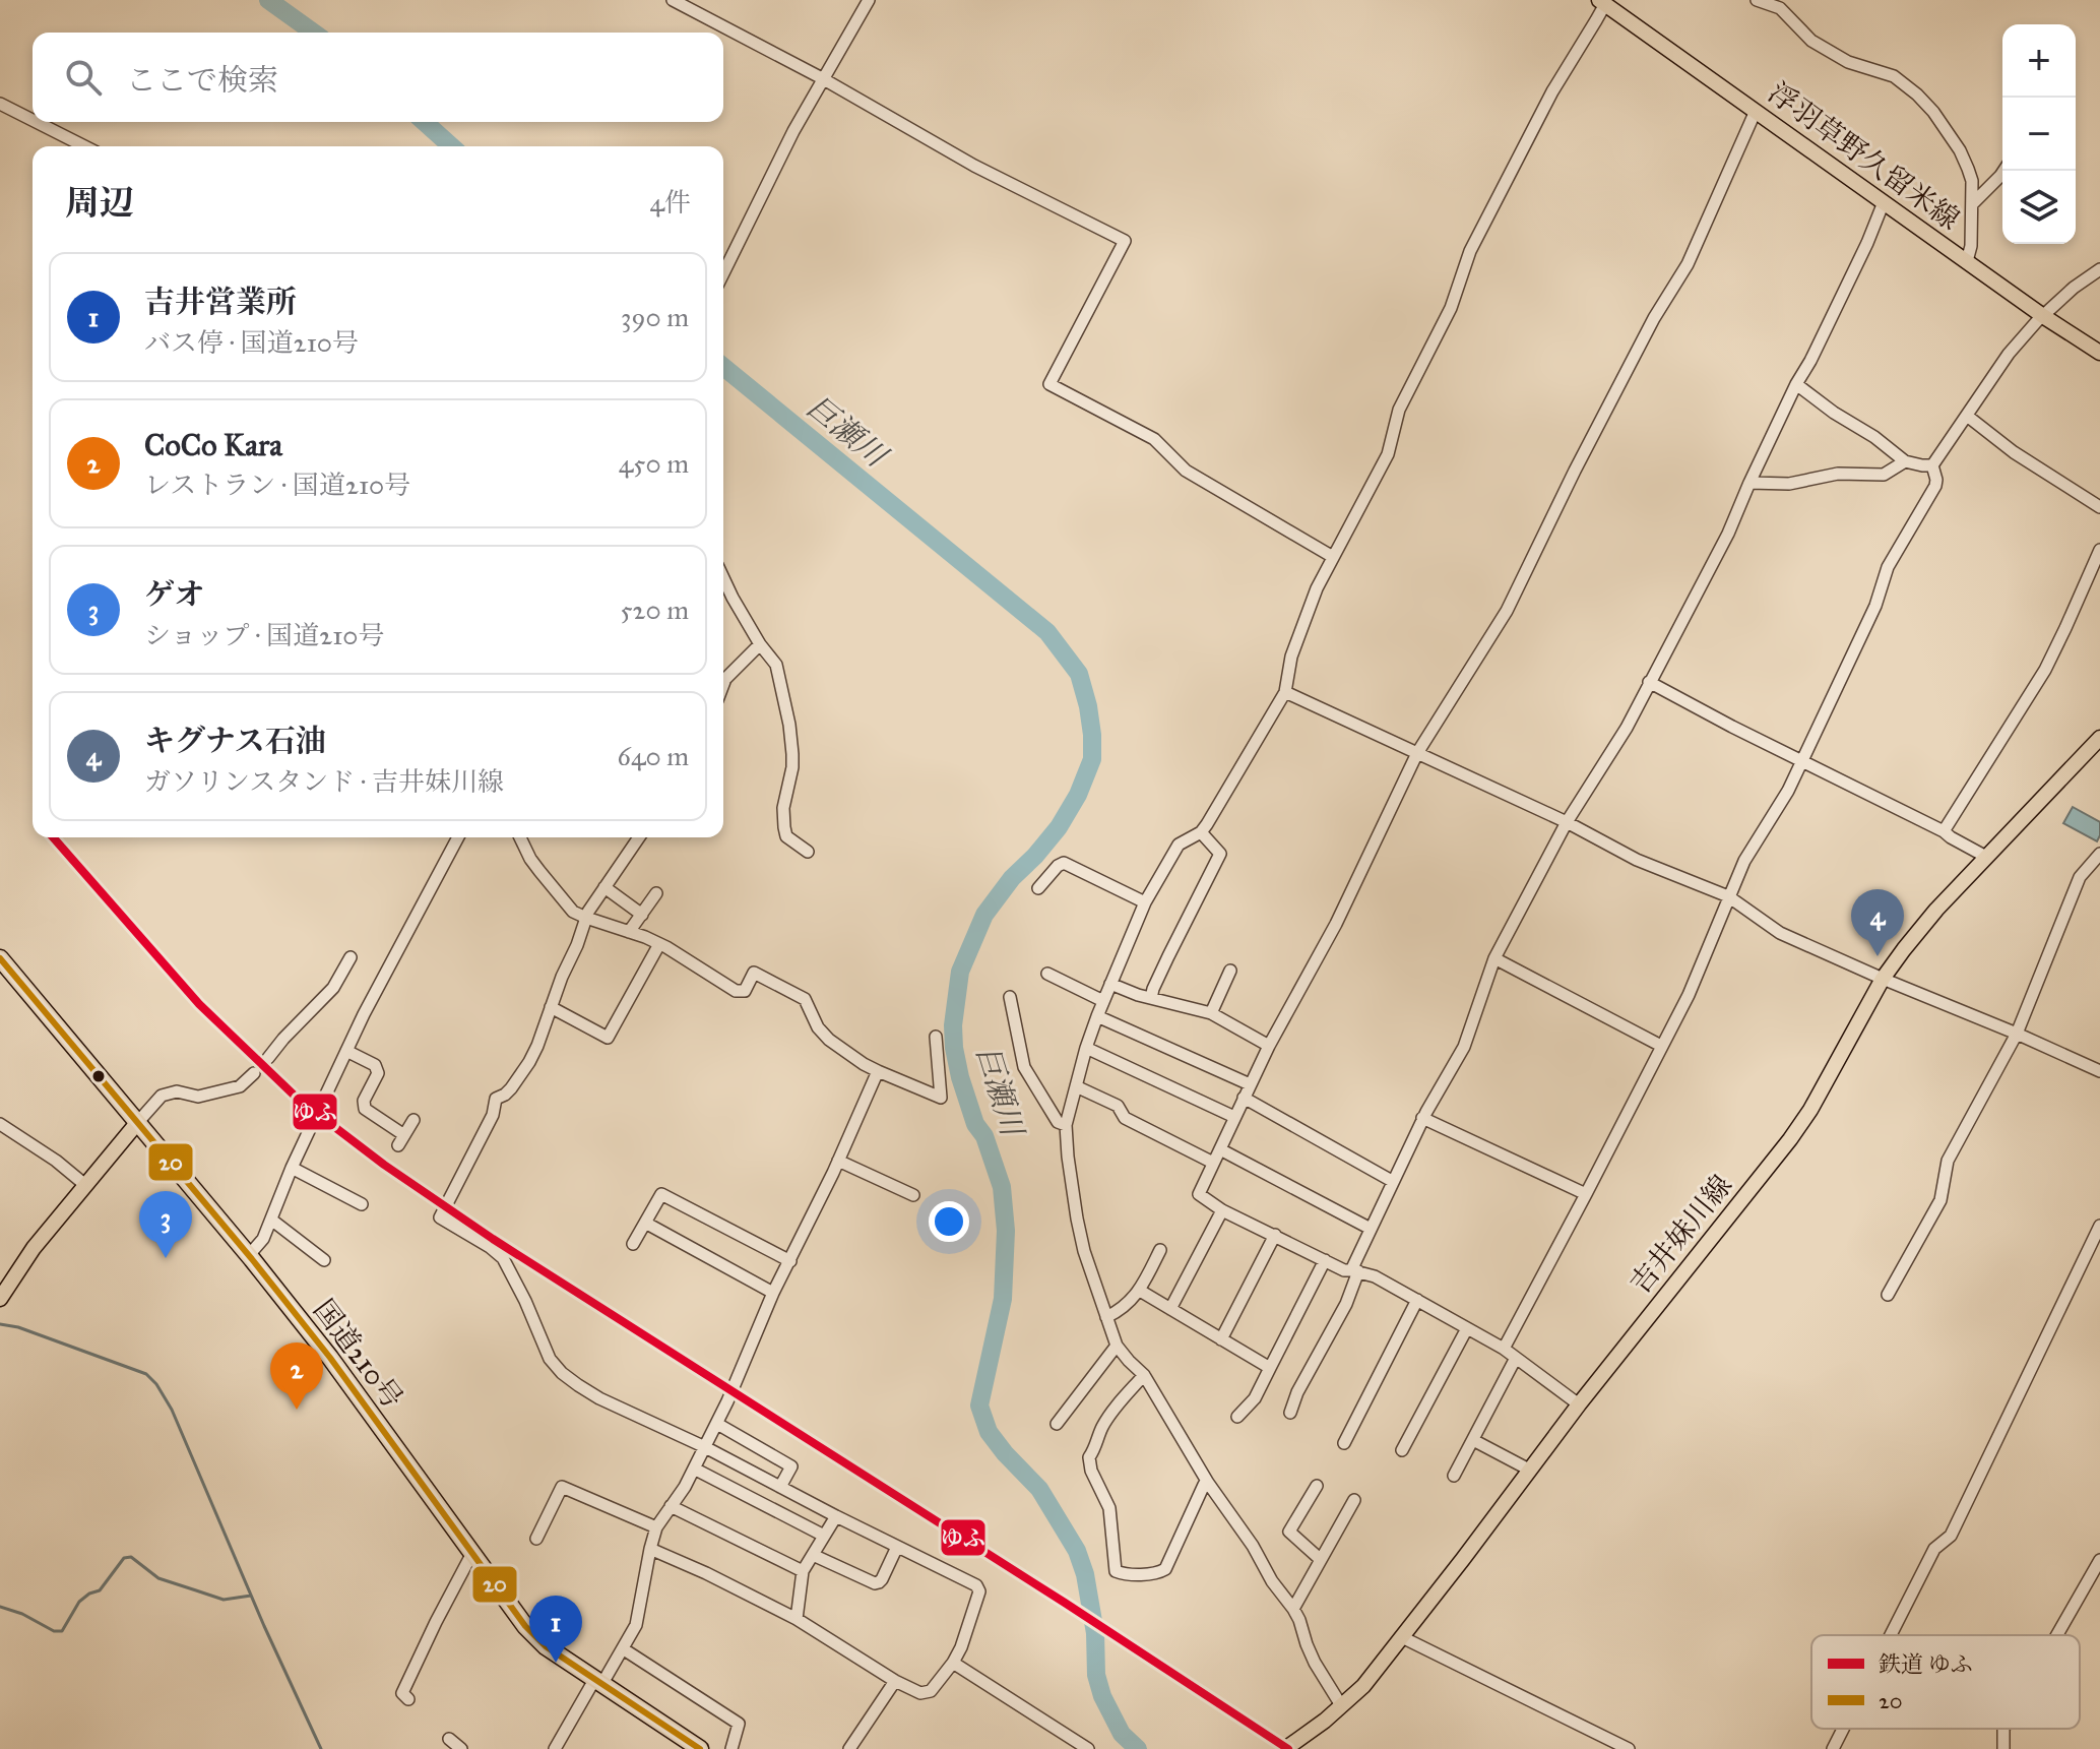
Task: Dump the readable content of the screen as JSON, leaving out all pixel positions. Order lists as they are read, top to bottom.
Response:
{
  "streets": {
    "highway": ["国道210号"],
    "main road": ["浮羽草野久留米線", "吉井妹川線"]
  },
  "water": ["巨瀬川"],
  "lines": ["rail line ゆふ", "transit line 20"],
  "legend": ["鉄道 ゆふ", "20"],
  "page": {
    "map_buttons": ["+", "−"],
    "search": "ここで検索",
    "heading": ["周辺", "4件"],
    "list": [
      {
        "mark": "1",
        "name": "吉井営業所",
        "note": "バス停 · 国道210号",
        "value": "390 m"
      },
      {
        "mark": "2",
        "name": "CoCo Kara",
        "note": "レストラン · 国道210号",
        "value": "450 m"
      },
      {
        "mark": "3",
        "name": "ゲオ",
        "note": "ショップ · 国道210号",
        "value": "520 m"
      },
      {
        "mark": "4",
        "name": "キグナス石油",
        "note": "ガソリンスタンド · 吉井妹川線",
        "value": "640 m"
      }
    ],
    "pins": [
      "4",
      "3",
      "2",
      "1"
    ]
  }
}
